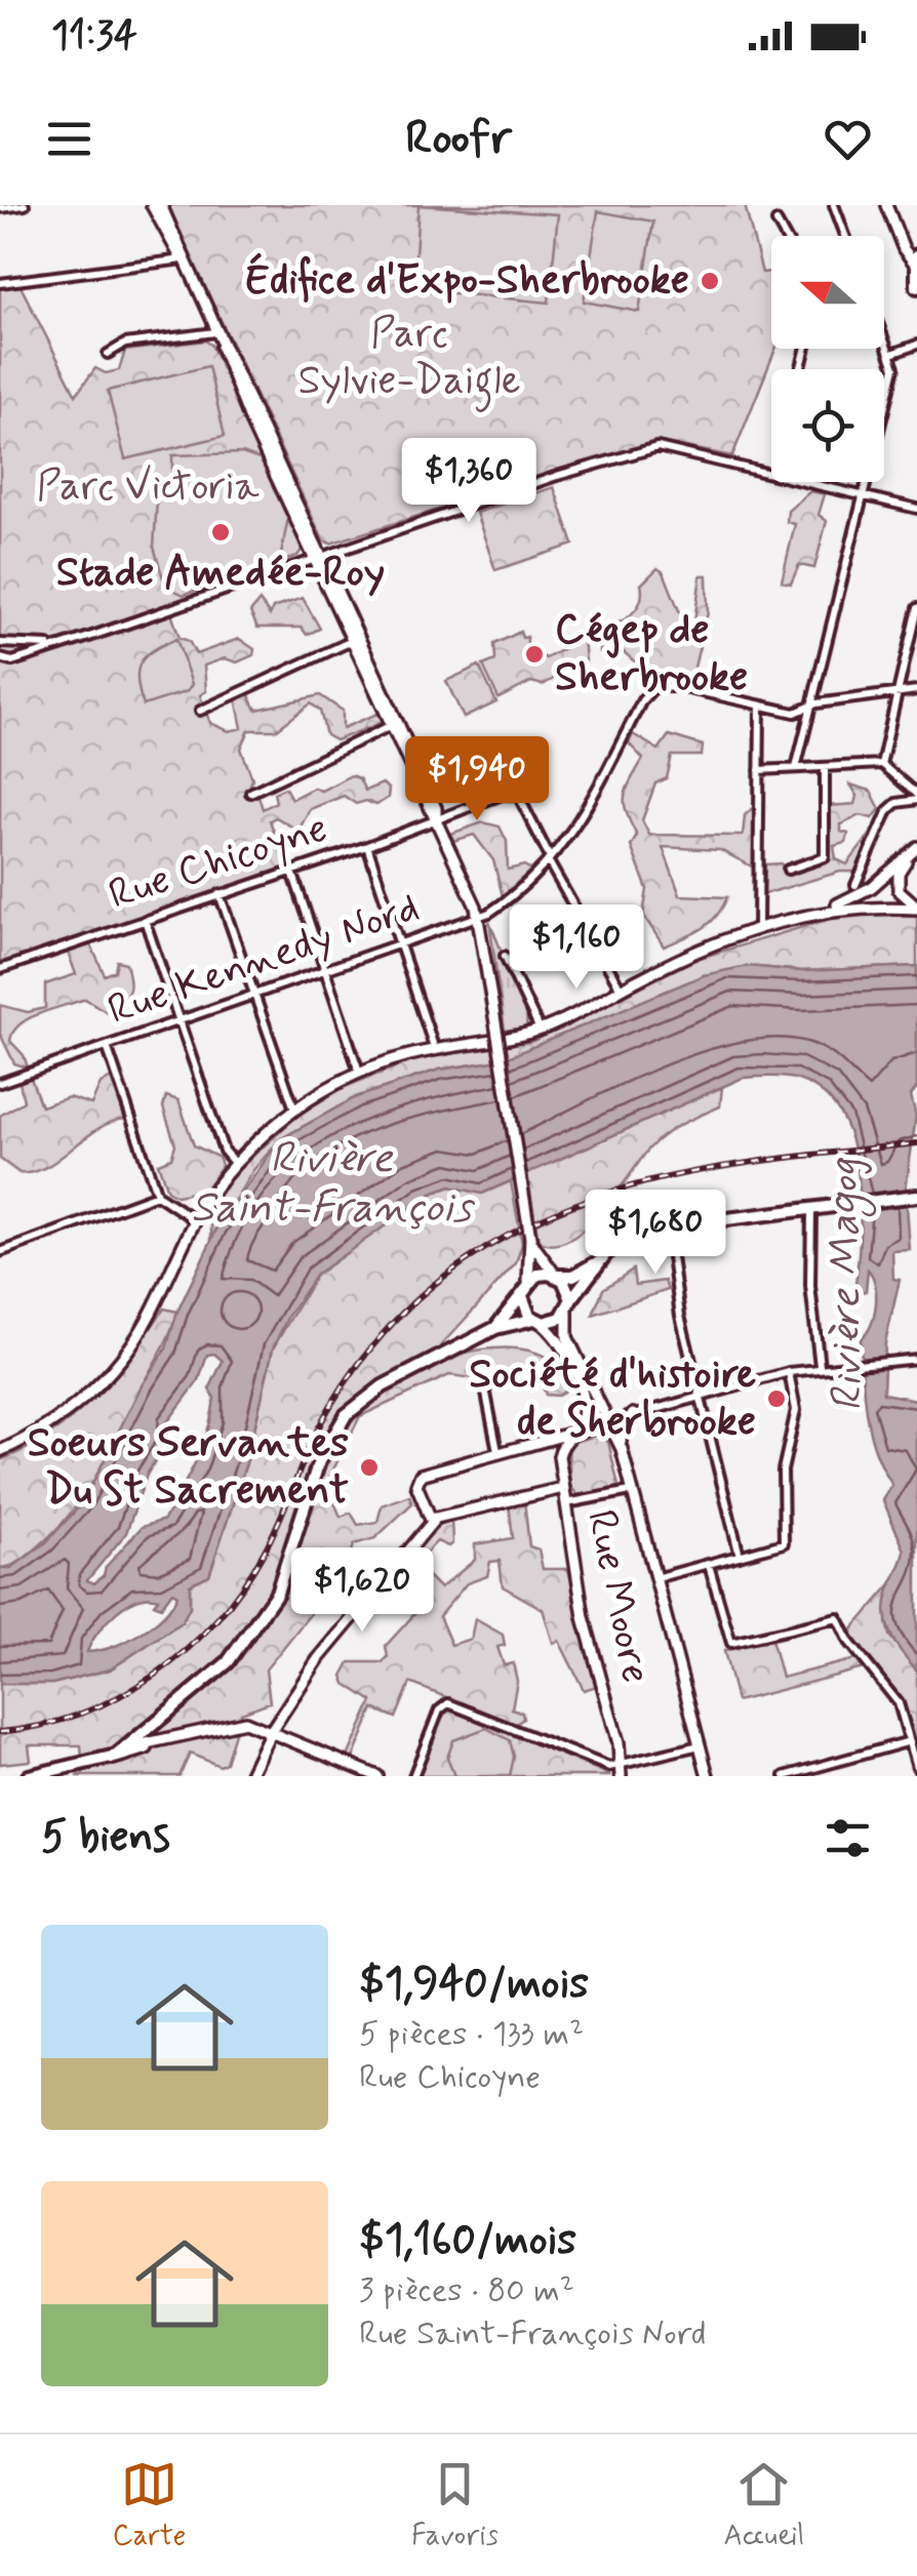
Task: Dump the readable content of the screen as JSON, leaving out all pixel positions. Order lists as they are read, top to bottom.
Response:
{
  "streets": {
    "street": ["Rue Chicoyne", "Rue Kennedy Nord", "Rue Moore"]
  },
  "crossings": [
    ["Rue Chicoyne", "Rue Kennedy Nord"]
  ],
  "water": ["Rivière Saint-François", "Rivière Magog"],
  "parks": ["Parc Sylvie-Daigle", "Parc Victoria"],
  "places": [
    "Édifice d'Expo-Sherbrooke",
    "Stade Amedée-Roy",
    "Cégep de Sherbrooke",
    "Société d'histoire de Sherbrooke",
    "Soeurs Servantes Du St Sacrement"
  ],
  "north": "left",
  "page": {
    "status": "11:34",
    "header": "Roofr",
    "price": [
      "$1,360",
      "$1,940",
      "$1,160",
      "$1,680",
      "$1,620"
    ],
    "heading": "5 biens",
    "list": [
      {
        "name": "$1,940/mois",
        "note": "5 pièces · 133 m² · Rue Chicoyne"
      },
      {
        "name": "$1,160/mois",
        "note": "3 pièces · 80 m² · Rue Saint-François Nord"
      }
    ],
    "tabs": ["Carte", "Favoris", "Accueil"]
  }
}
